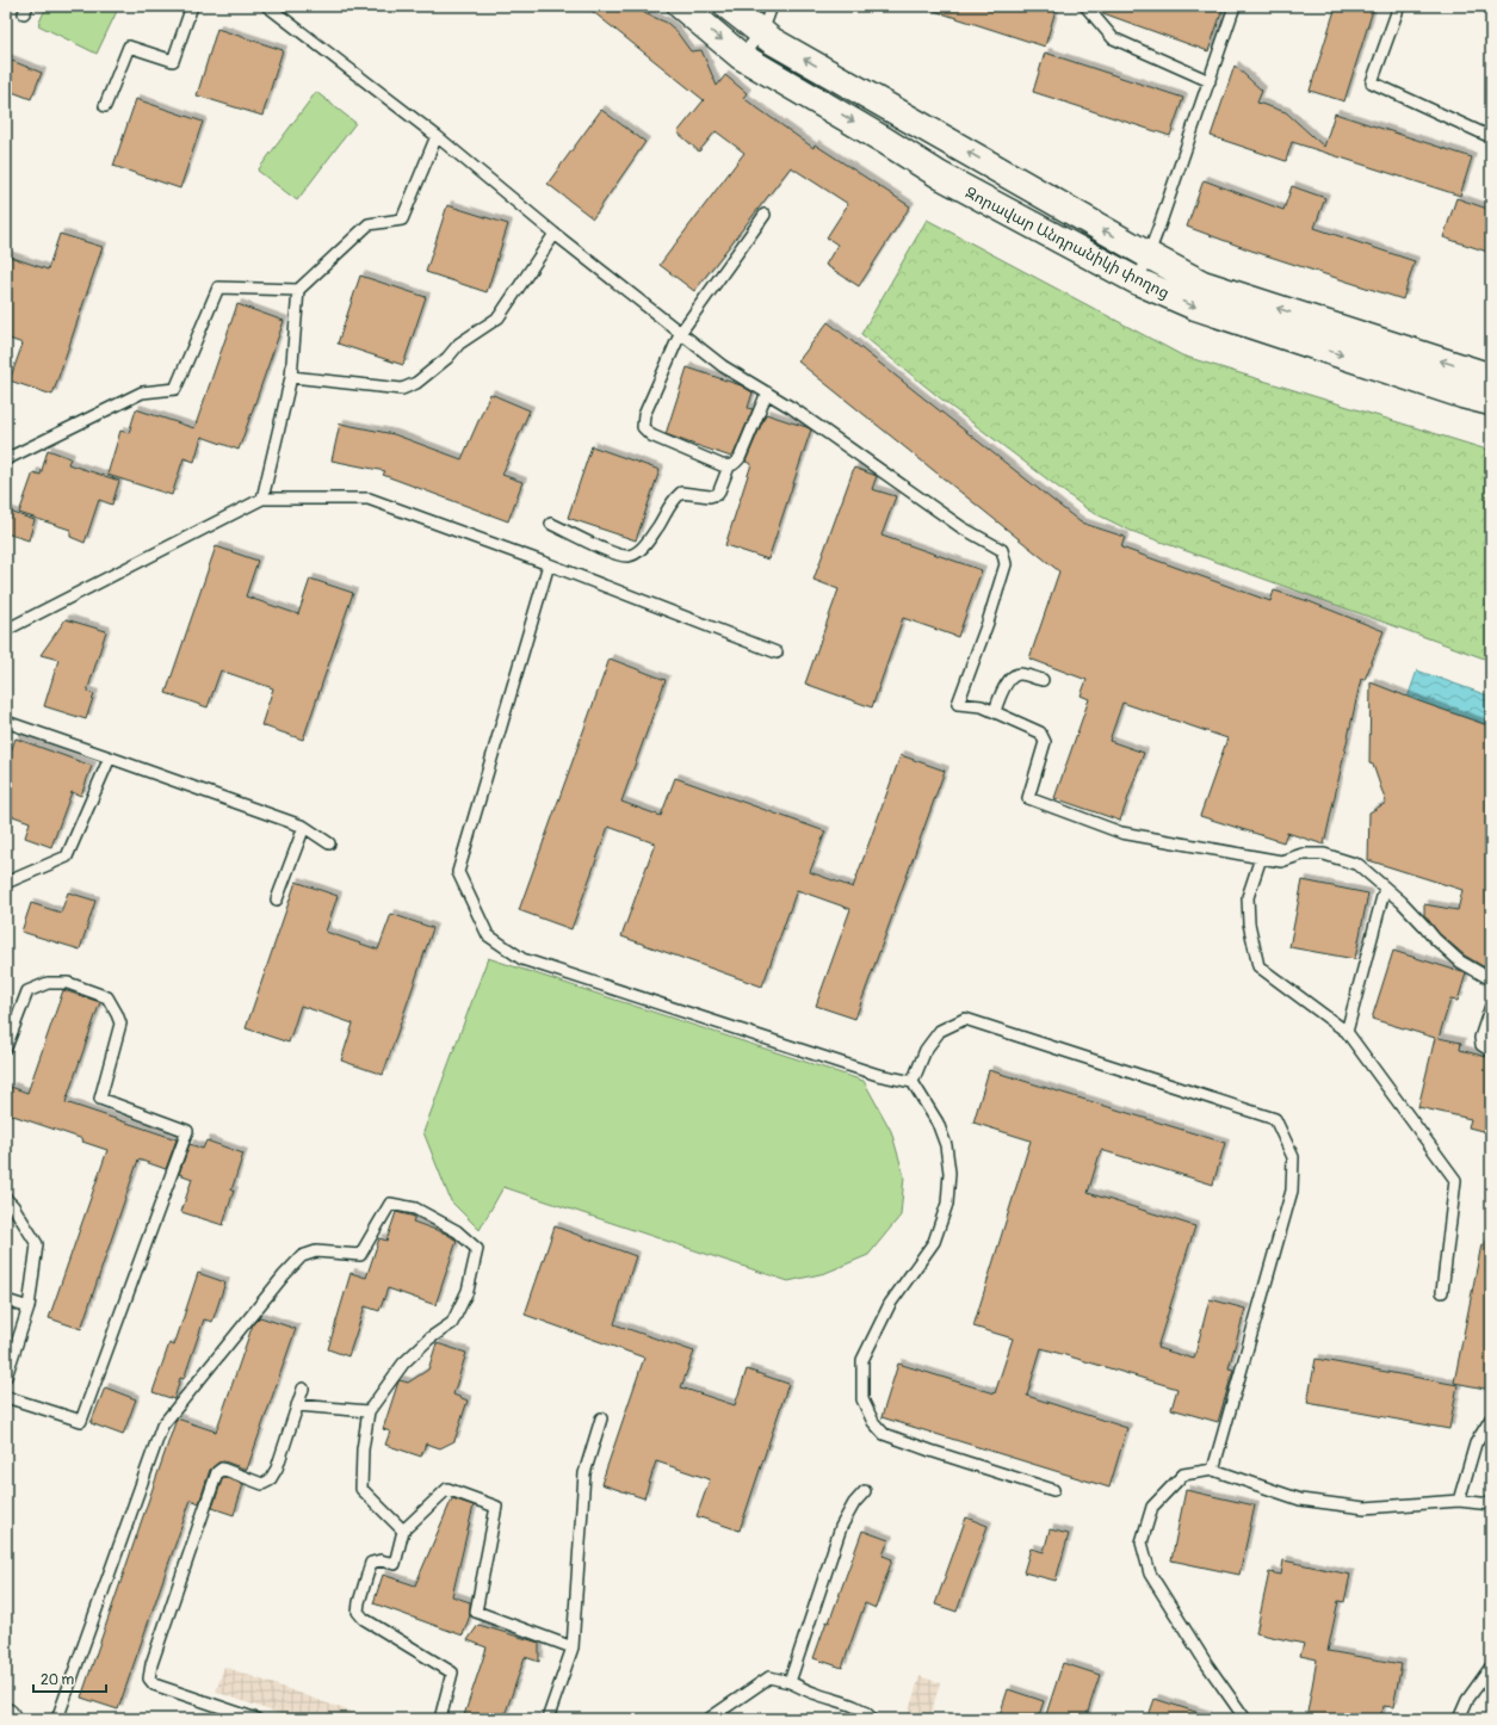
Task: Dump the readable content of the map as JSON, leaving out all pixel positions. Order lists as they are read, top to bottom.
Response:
{
  "streets": {
    "main road": ["Զորավար Անդրանիկի փողոց"]
  },
  "scale_bar": "20 m"
}
